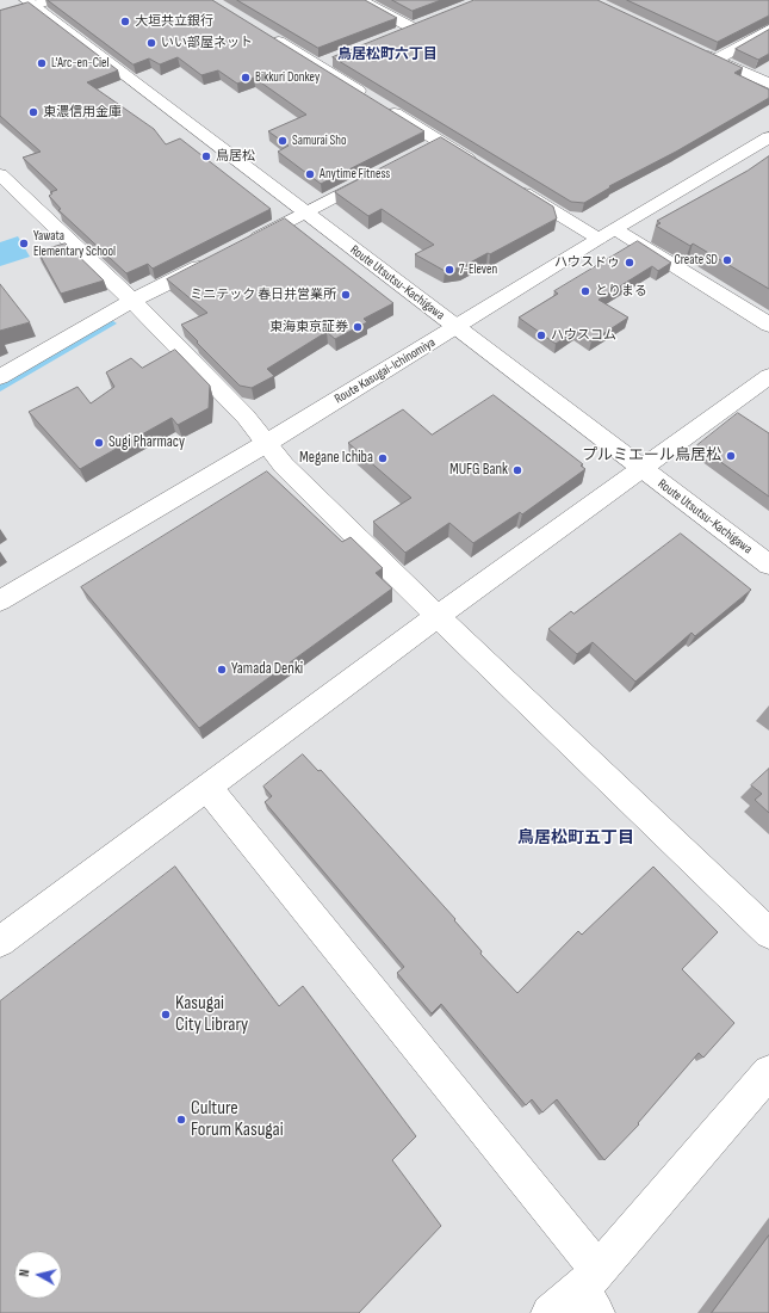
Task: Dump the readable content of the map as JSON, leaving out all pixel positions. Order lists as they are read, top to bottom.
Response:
{
  "streets": {
    "street": ["Route Utsutsu-Kachigawa", "Route Kasugai-Ichinomiya"]
  },
  "crossings": [
    ["Route Utsutsu-Kachigawa", "Route Kasugai-Ichinomiya"]
  ],
  "districts": ["鳥居松町六丁目", "鳥居松町五丁目"],
  "places": [
    "大垣共立銀行",
    "いい部屋ネット",
    "L'Arc-en-Ciel",
    "Bikkuri Donkey",
    "東濃信用金庫",
    "Samurai Sho",
    "鳥居松",
    "Anytime Fitness",
    "Yawata Elementary School",
    "Create SD",
    "ハウスドゥ",
    "7-Eleven",
    "とりまる",
    "ミニテック 春日井営業所",
    "東海東京証券",
    "ハウスコム",
    "Sugi Pharmacy",
    "プルミエール鳥居松",
    "Megane Ichiba",
    "MUFG Bank",
    "Yamada Denki",
    "Kasugai City Library",
    "Culture Forum Kasugai"
  ],
  "north": "left"
}
